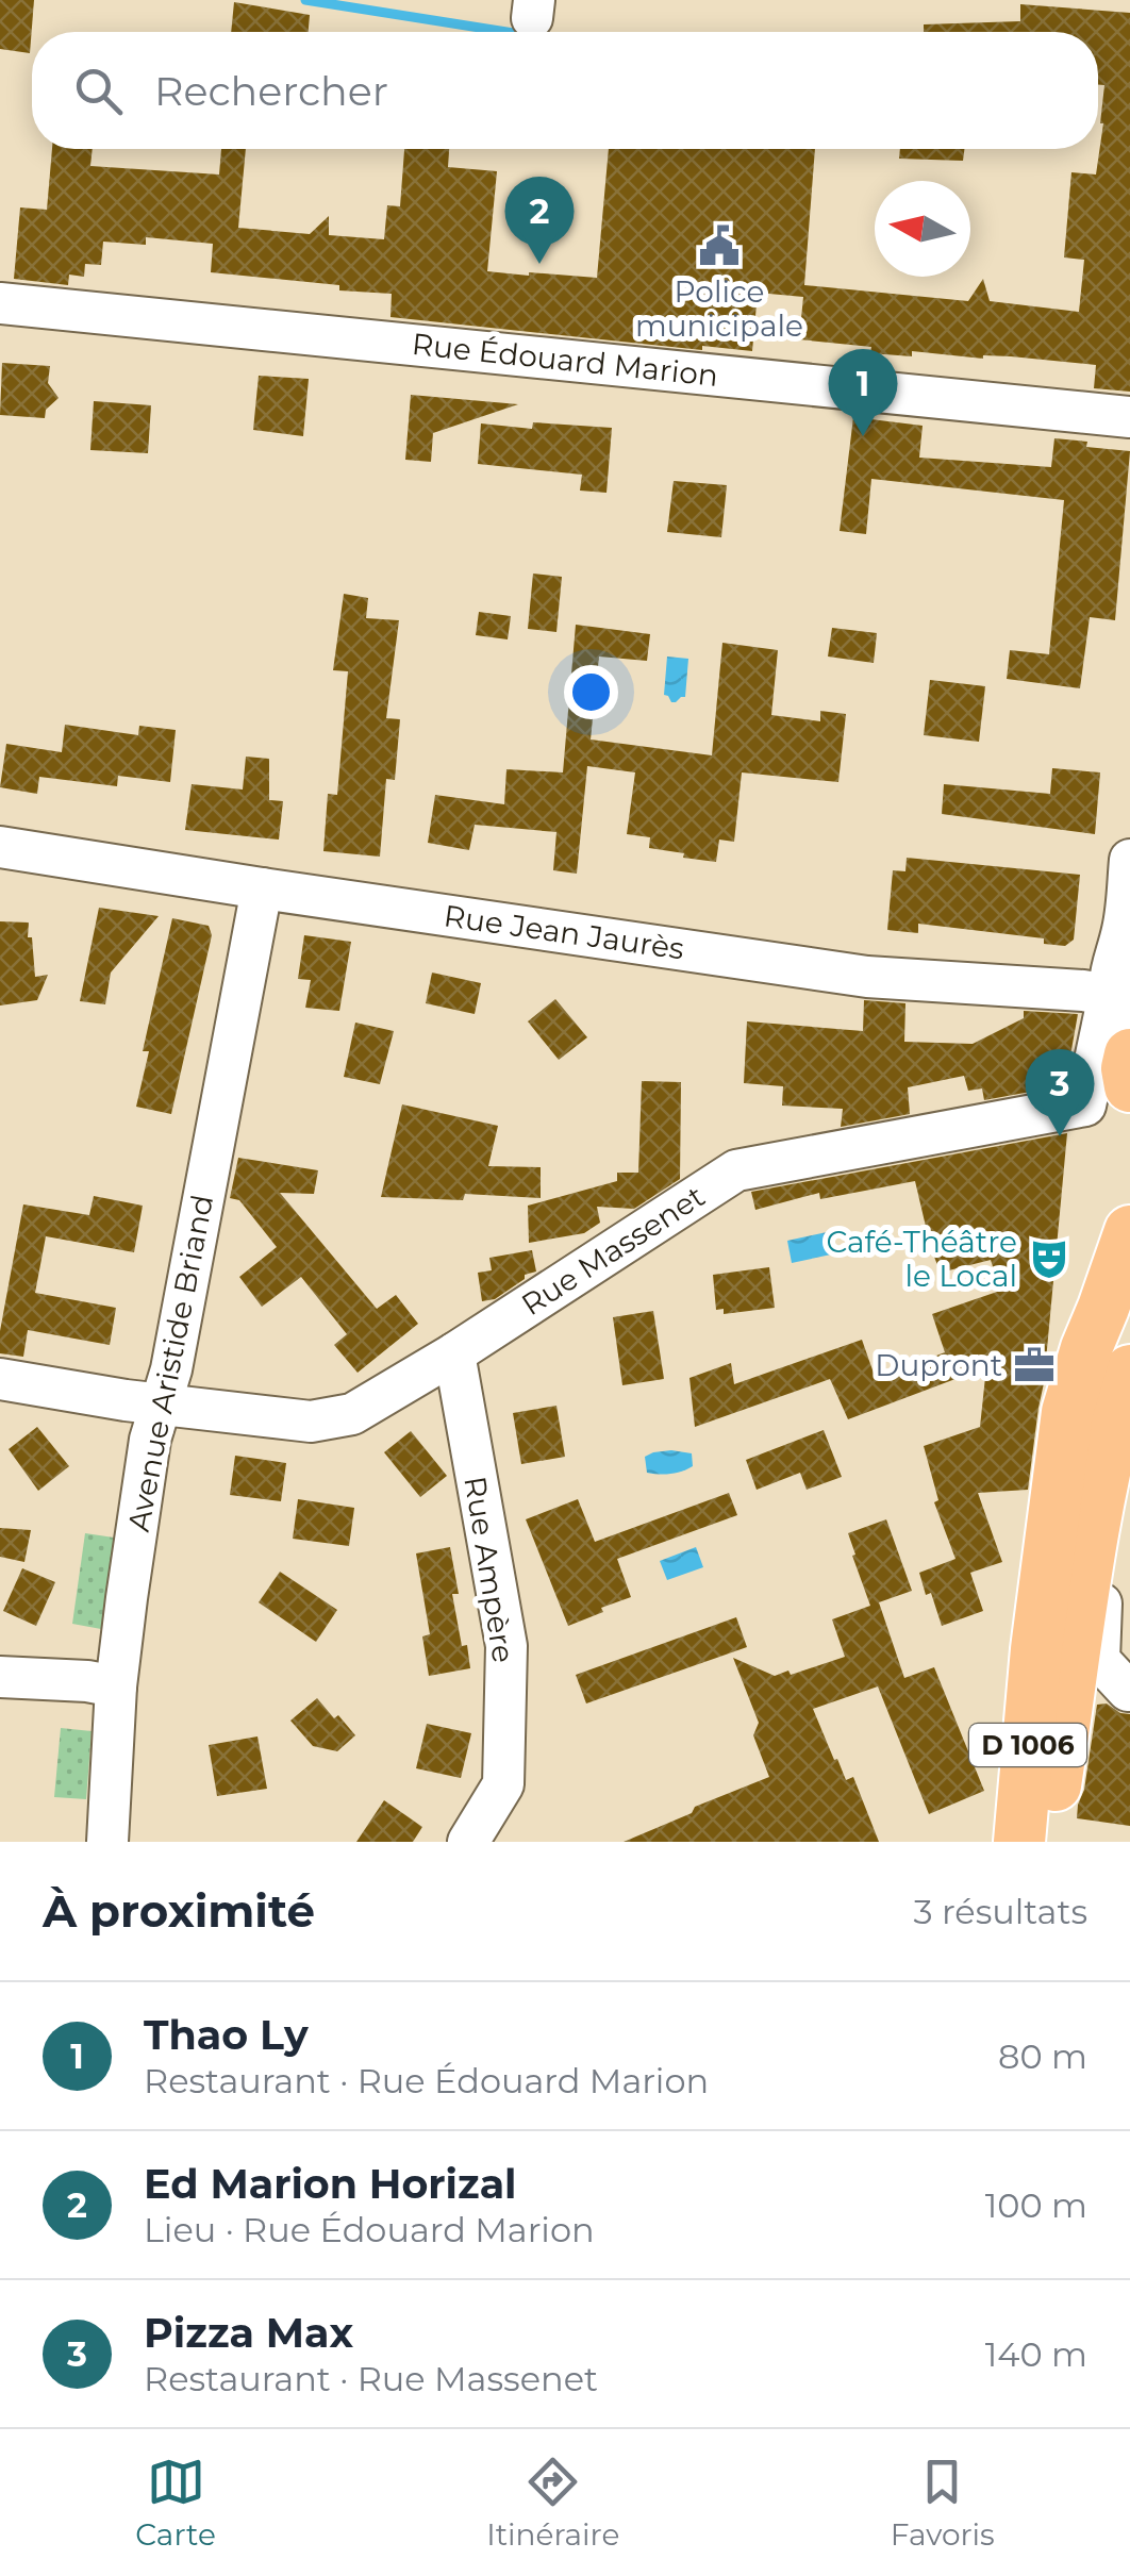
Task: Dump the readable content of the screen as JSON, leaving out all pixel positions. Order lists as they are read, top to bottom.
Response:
{
  "streets": {
    "main road": ["D 1006"],
    "street": [
      "Rue Édouard Marion",
      "Rue Jean Jaurès",
      "Rue Massenet",
      "Avenue Aristide Briand",
      "Rue Ampère"
    ]
  },
  "crossings": [
    ["Rue Jean Jaurès", "Avenue Aristide Briand"],
    ["Rue Massenet", "Avenue Aristide Briand"],
    ["Rue Massenet", "Rue Ampère"]
  ],
  "places": {
    "public building": ["Police municipale"],
    "theatre": ["Café-Théâtre le Local"],
    "office": ["Dupront"]
  },
  "north": "left",
  "page": {
    "search": "Rechercher",
    "pins": ["2", "1", "3"],
    "heading": ["À proximité", "3 résultats"],
    "list": [
      {
        "mark": "1",
        "name": "Thao Ly",
        "note": "Restaurant · Rue Édouard Marion",
        "value": "80 m"
      },
      {
        "mark": "2",
        "name": "Ed Marion Horizal",
        "note": "Lieu · Rue Édouard Marion",
        "value": "100 m"
      },
      {
        "mark": "3",
        "name": "Pizza Max",
        "note": "Restaurant · Rue Massenet",
        "value": "140 m"
      }
    ],
    "nav": ["Carte", "Itinéraire", "Favoris"]
  }
}
